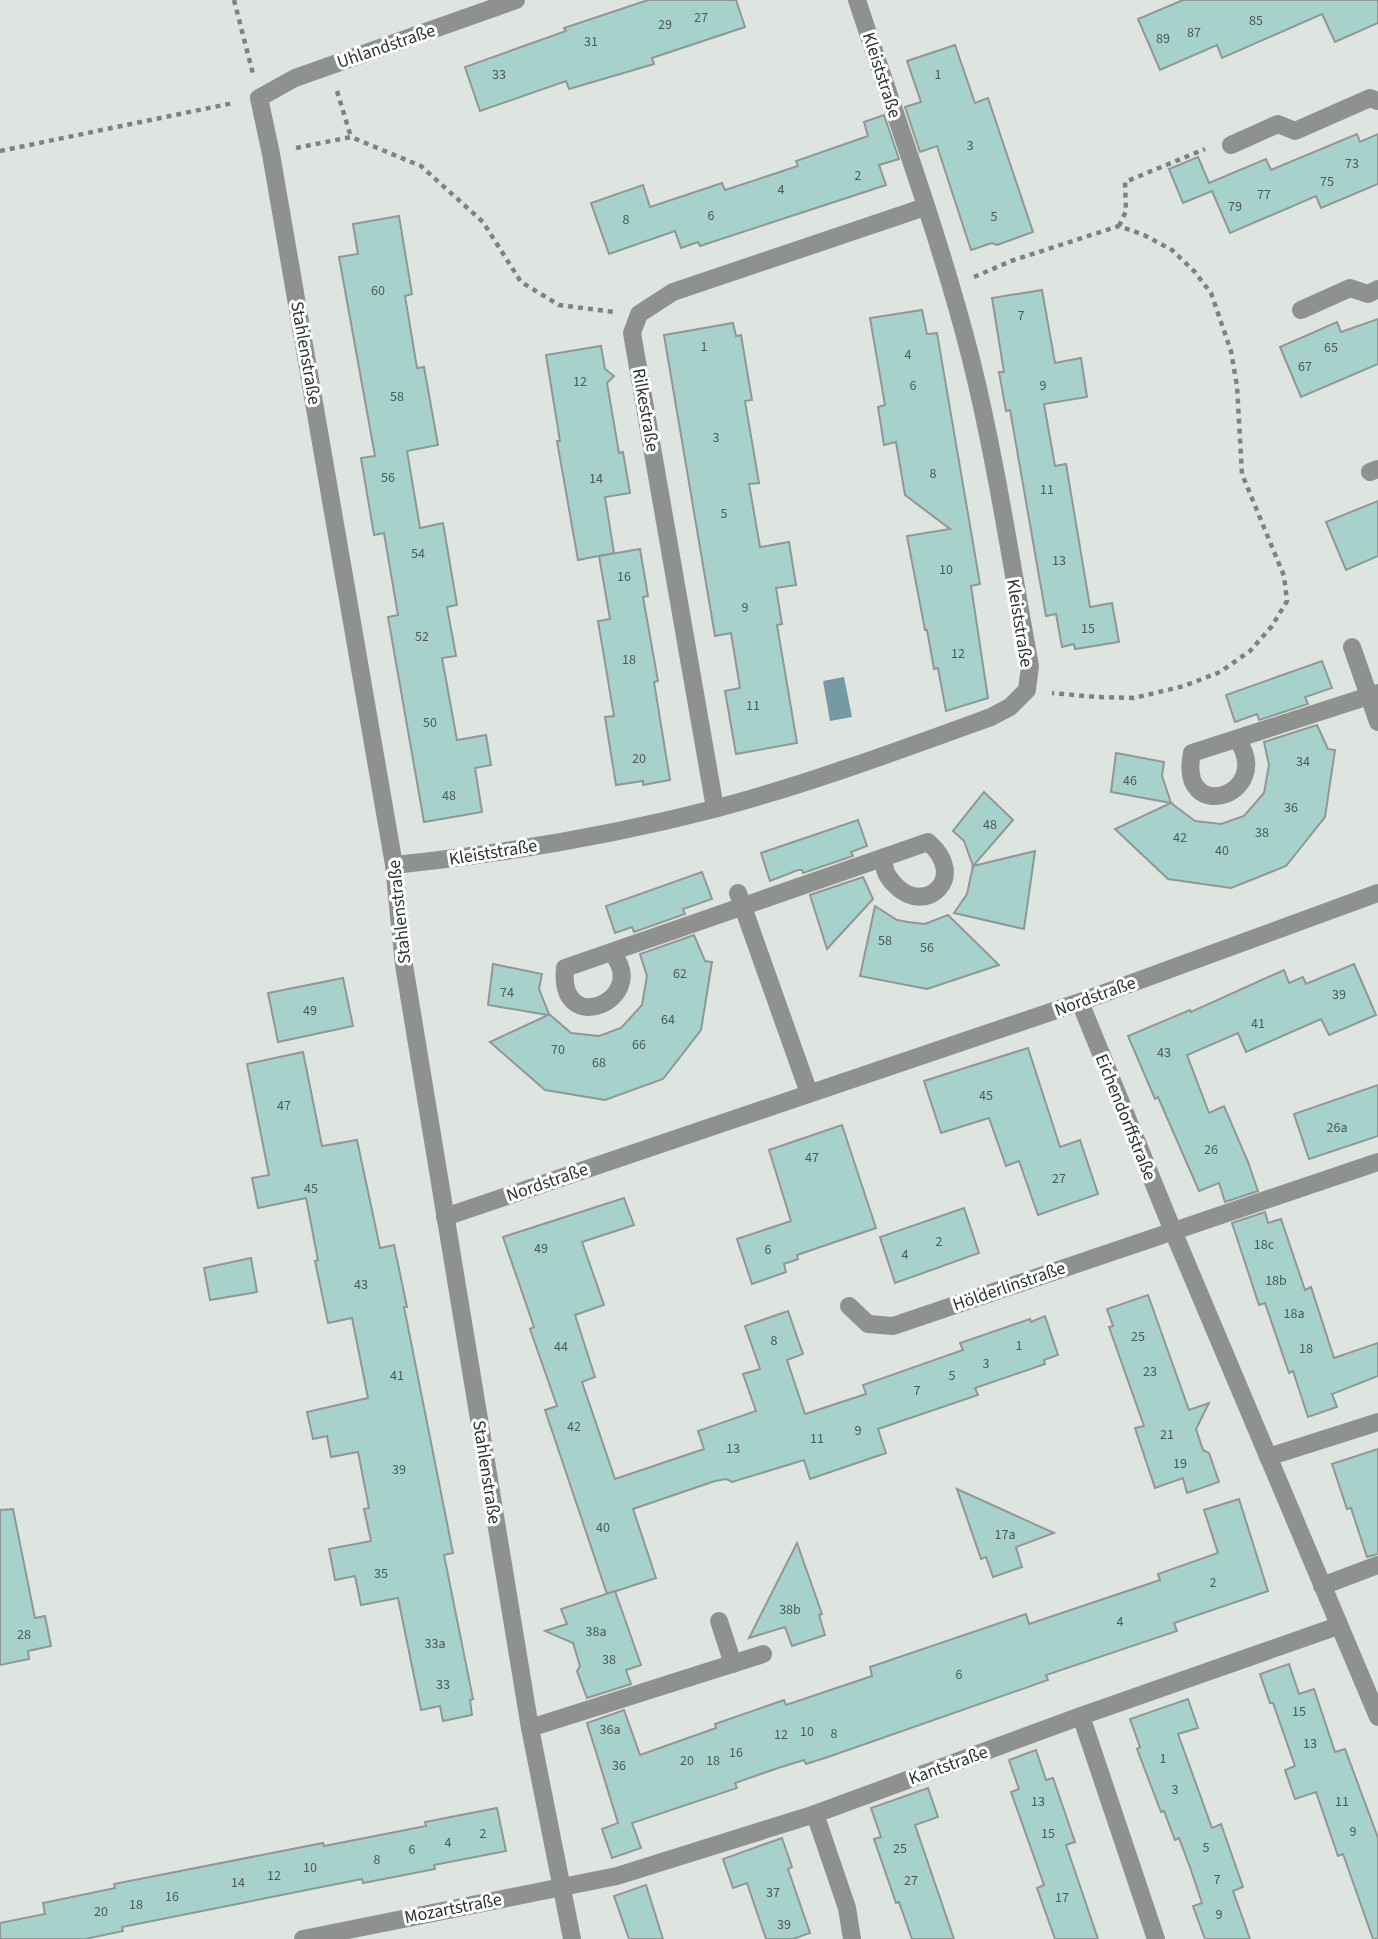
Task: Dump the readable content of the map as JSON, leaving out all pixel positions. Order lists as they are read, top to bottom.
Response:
{
  "streets": {
    "street": [
      "Uhlandstraße",
      "Kleiststraße",
      "Stahlenstraße",
      "Rilkestraße",
      "Nordstraße",
      "Eichendorffstraße",
      "Hölderlinstraße",
      "Kantstraße",
      "Mozartstraße"
    ]
  },
  "crossings": [
    ["Uhlandstraße", "Stahlenstraße"],
    ["Kleiststraße", "Stahlenstraße"],
    ["Kleiststraße", "Rilkestraße"],
    ["Stahlenstraße", "Nordstraße"],
    ["Stahlenstraße", "Kantstraße"],
    ["Stahlenstraße", "Mozartstraße"],
    ["Nordstraße", "Eichendorffstraße"],
    ["Eichendorffstraße", "Hölderlinstraße"],
    ["Eichendorffstraße", "Kantstraße"],
    ["Kantstraße", "Mozartstraße"]
  ],
  "house_numbers": [
    "27",
    "85",
    "29",
    "87",
    "89",
    "31",
    "33",
    "1",
    "3",
    "73",
    "2",
    "75",
    "4",
    "77",
    "79",
    "6",
    "5",
    "8",
    "60",
    "7",
    "1",
    "65",
    "4",
    "67",
    "12",
    "6",
    "9",
    "58",
    "3",
    "8",
    "56",
    "14",
    "11",
    "5",
    "54",
    "13",
    "10",
    "16",
    "9",
    "15",
    "52",
    "12",
    "18",
    "11",
    "50",
    "20",
    "34",
    "46",
    "48",
    "36",
    "48",
    "38",
    "42",
    "40",
    "58",
    "56",
    "62",
    "74",
    "39",
    "49",
    "64",
    "41",
    "66",
    "70",
    "43",
    "68",
    "45",
    "47",
    "26a",
    "26",
    "47",
    "27",
    "45",
    "2",
    "18c",
    "49",
    "6",
    "4",
    "18b",
    "43",
    "18a",
    "25",
    "8",
    "1",
    "44",
    "18",
    "3",
    "23",
    "41",
    "5",
    "7",
    "42",
    "9",
    "21",
    "11",
    "13",
    "19",
    "39",
    "40",
    "17a",
    "35",
    "2",
    "38b",
    "4",
    "38a",
    "28",
    "33a",
    "38",
    "6",
    "33",
    "15",
    "36a",
    "10",
    "8",
    "12",
    "13",
    "16",
    "1",
    "20",
    "18",
    "36",
    "3",
    "13",
    "11",
    "9",
    "2",
    "15",
    "4",
    "5",
    "25",
    "6",
    "8",
    "10",
    "12",
    "7",
    "27",
    "14",
    "37",
    "16",
    "17",
    "18",
    "20",
    "9",
    "39"
  ]
}
